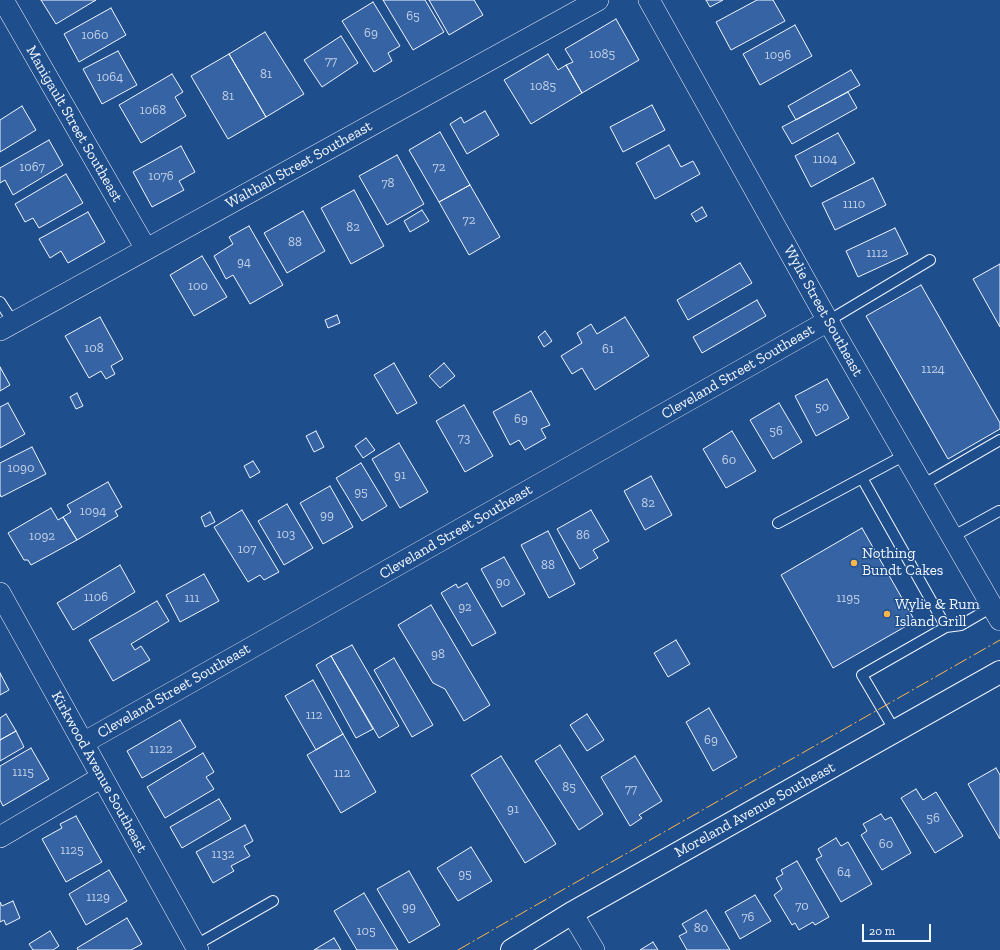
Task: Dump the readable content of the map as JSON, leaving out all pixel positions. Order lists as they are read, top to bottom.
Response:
{
  "streets": {
    "highway": ["Moreland Avenue Southeast"],
    "street": [
      "Manigault Street Southeast",
      "Walthall Street Southeast",
      "Wylie Street Southeast",
      "Cleveland Street Southeast",
      "Kirkwood Avenue Southeast"
    ]
  },
  "crossings": [
    ["Manigault Street Southeast", "Walthall Street Southeast"],
    ["Wylie Street Southeast", "Cleveland Street Southeast"],
    ["Cleveland Street Southeast", "Kirkwood Avenue Southeast"]
  ],
  "places": ["Nothing Bundt Cakes", "Wylie & Rum Island Grill"],
  "house_numbers": [
    "65",
    "69",
    "1060",
    "1085",
    "1096",
    "77",
    "81",
    "1064",
    "1085",
    "81",
    "1068",
    "1104",
    "1067",
    "72",
    "1076",
    "78",
    "1110",
    "72",
    "82",
    "88",
    "1112",
    "94",
    "100",
    "108",
    "61",
    "1124",
    "50",
    "69",
    "56",
    "73",
    "60",
    "1090",
    "91",
    "95",
    "82",
    "1094",
    "99",
    "103",
    "86",
    "1092",
    "107",
    "88",
    "90",
    "1106",
    "111",
    "1195",
    "92",
    "98",
    "112",
    "69",
    "1122",
    "1115",
    "112",
    "85",
    "77",
    "91",
    "56",
    "60",
    "1125",
    "1132",
    "64",
    "95",
    "1129",
    "70",
    "99",
    "76",
    "80",
    "105"
  ],
  "scale_bar": "20 m"
}
